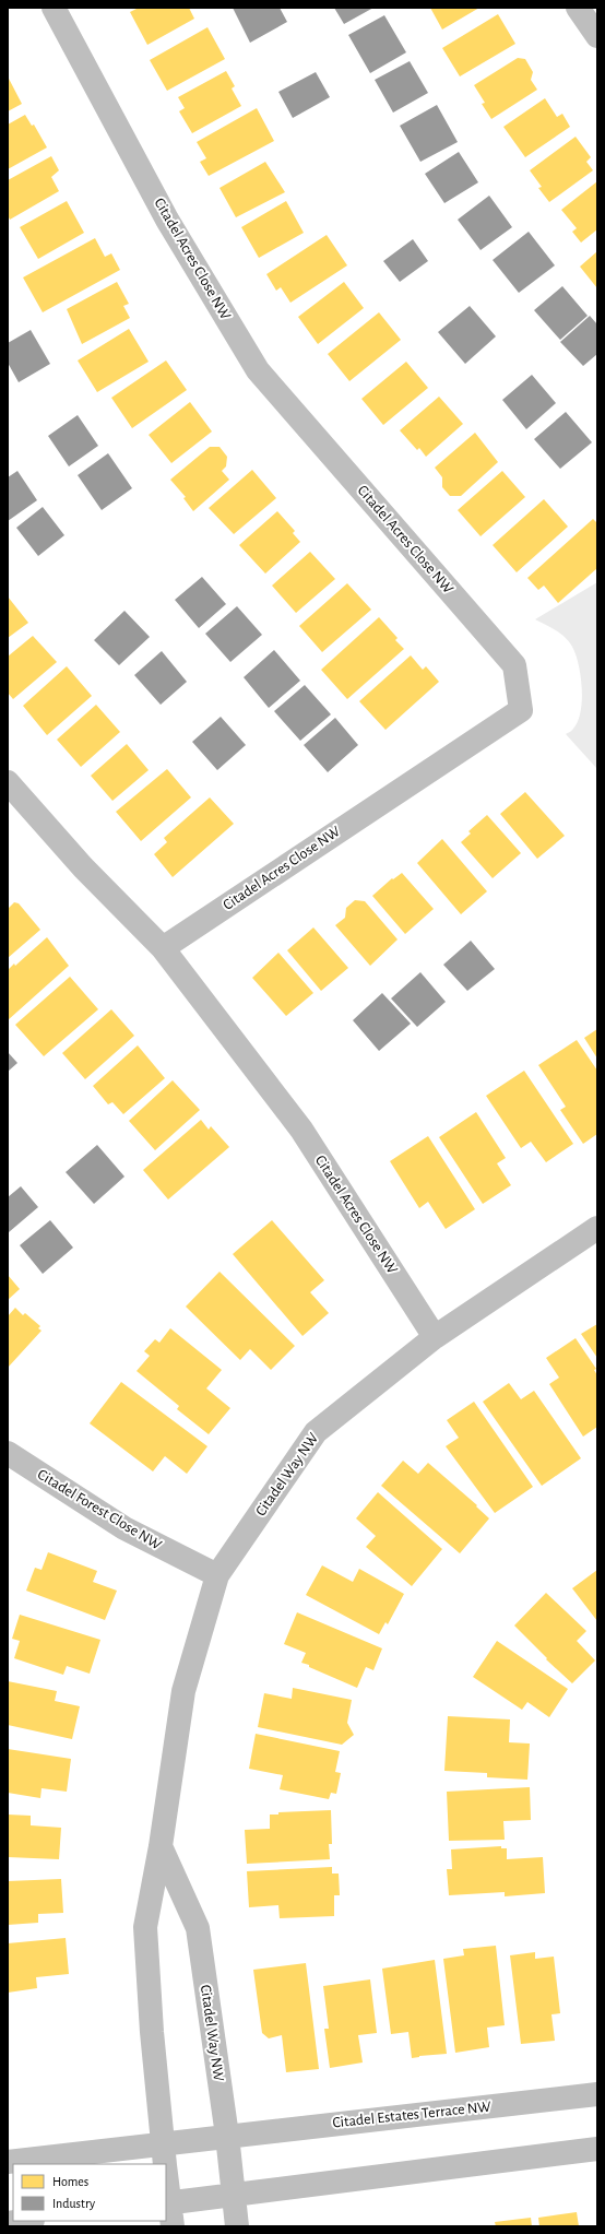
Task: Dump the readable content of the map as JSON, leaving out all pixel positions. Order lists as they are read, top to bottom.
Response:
{
  "streets": {
    "street": [
      "Citadel Acres Close NW",
      "Citadel Way NW",
      "Citadel Forest Close NW",
      "Citadel Estates Terrace NW"
    ]
  },
  "crossings": [
    ["Citadel Acres Close NW", "Citadel Way NW"],
    ["Citadel Way NW", "Citadel Forest Close NW"],
    ["Citadel Way NW", "Citadel Estates Terrace NW"]
  ],
  "legend": ["Homes", "Industry"]
}
